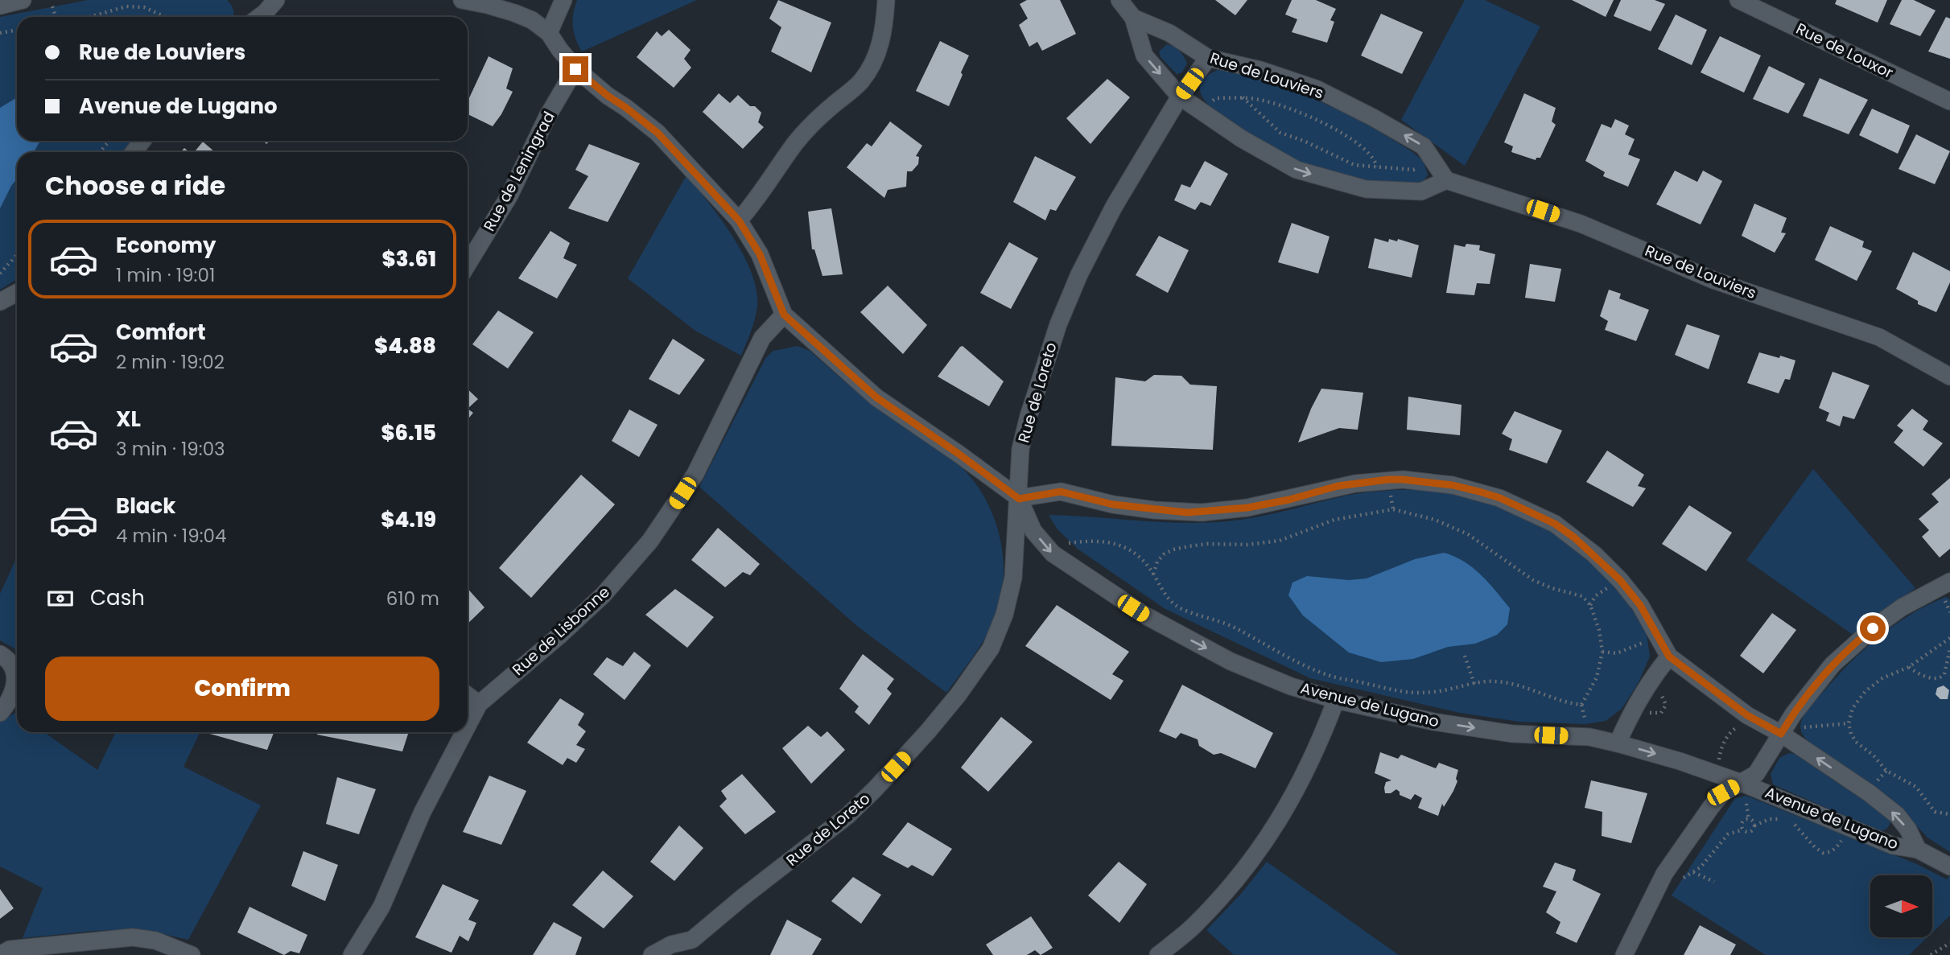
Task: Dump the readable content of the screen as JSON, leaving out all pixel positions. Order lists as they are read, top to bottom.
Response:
{
  "streets": {
    "street": [
      "Rue de Louxor",
      "Rue de Louviers",
      "Rue de Leningrad",
      "Rue de Loreto",
      "Rue de Lisbonne",
      "Avenue de Lugano"
    ]
  },
  "crossings": [
    ["Rue de Louviers", "Rue de Loreto"],
    ["Rue de Leningrad", "Avenue de Lugano"],
    ["Rue de Loreto", "Avenue de Lugano"],
    ["Rue de Lisbonne", "Avenue de Lugano"]
  ],
  "north": "right",
  "page": {
    "banner": ["Rue de Louviers", "Avenue de Lugano"],
    "heading": "Choose a ride",
    "list": [
      {
        "name": "Economy",
        "note": "1 min · 19:01",
        "value": "$3.61"
      },
      {
        "name": "Comfort",
        "note": "2 min · 19:02",
        "value": "$4.88"
      },
      {
        "name": "XL",
        "note": "3 min · 19:03",
        "value": "$6.15"
      },
      {
        "name": "Black",
        "note": "4 min · 19:04",
        "value": "$4.19"
      }
    ],
    "pay": ["Cash", "610 m"],
    "buttons": "Confirm"
  }
}
